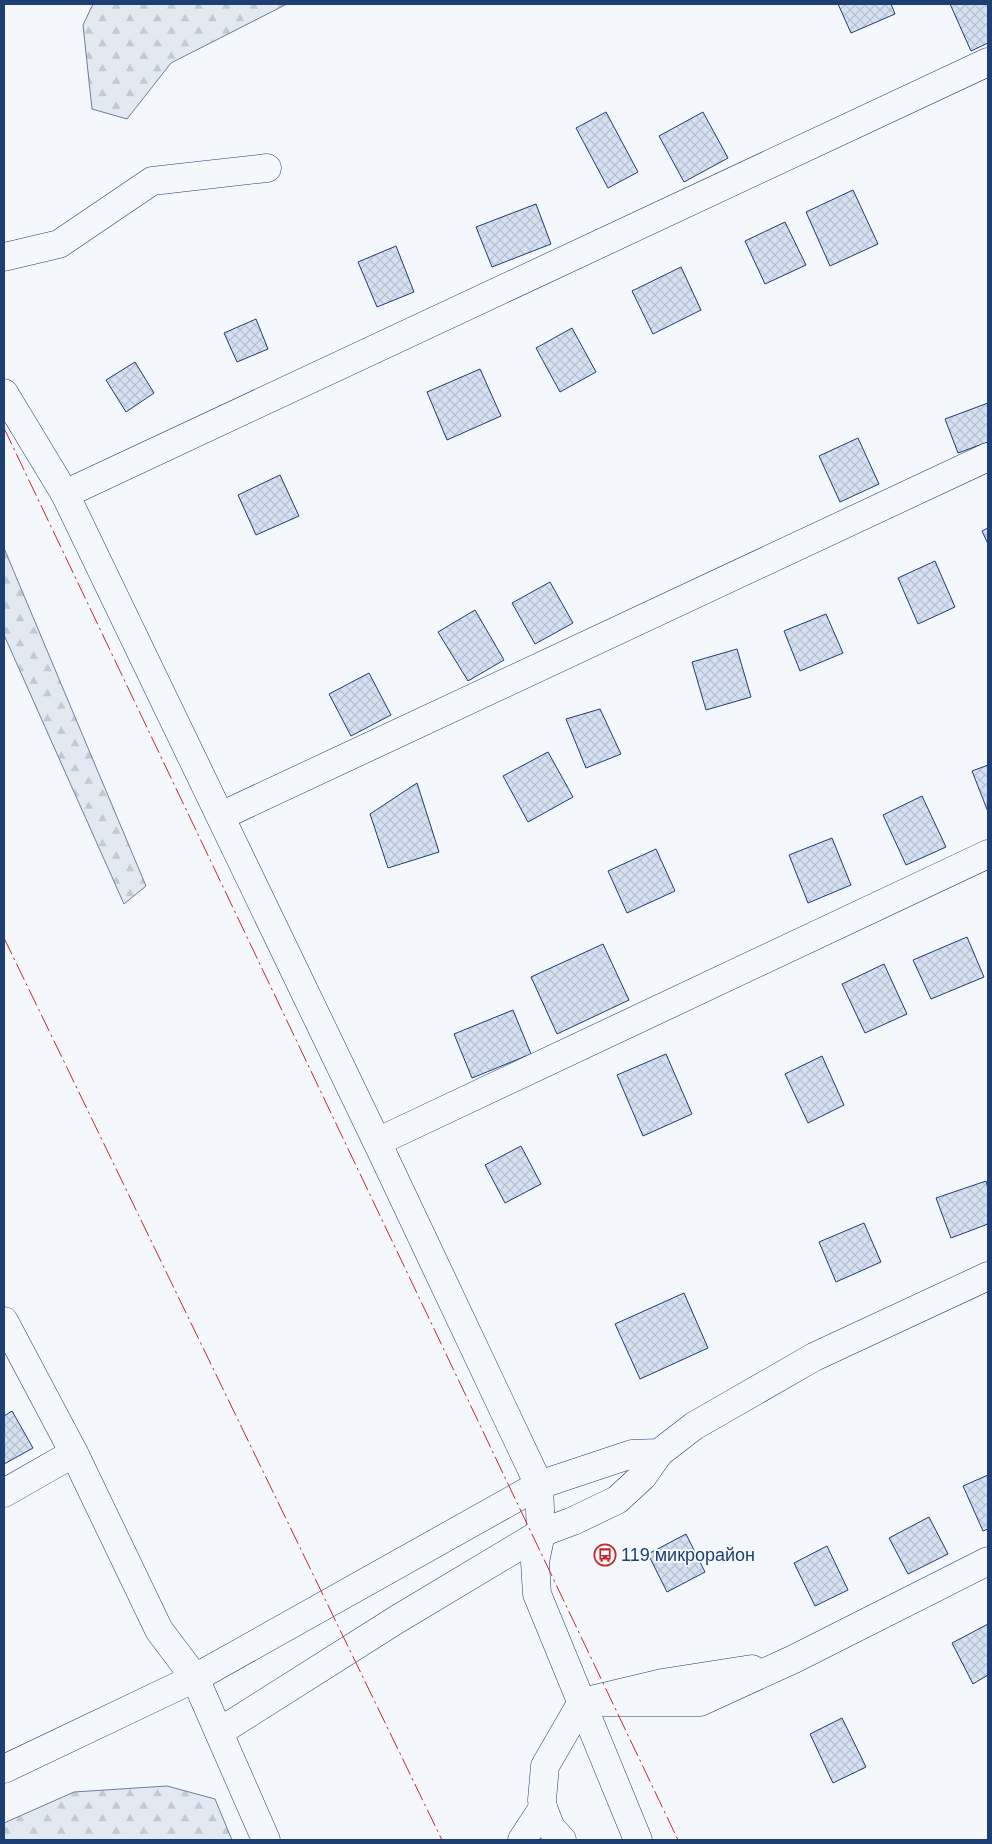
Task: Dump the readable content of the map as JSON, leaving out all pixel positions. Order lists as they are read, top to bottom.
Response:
{
  "places": {
    "bus stop": ["119 микрорайон"]
  }
}
